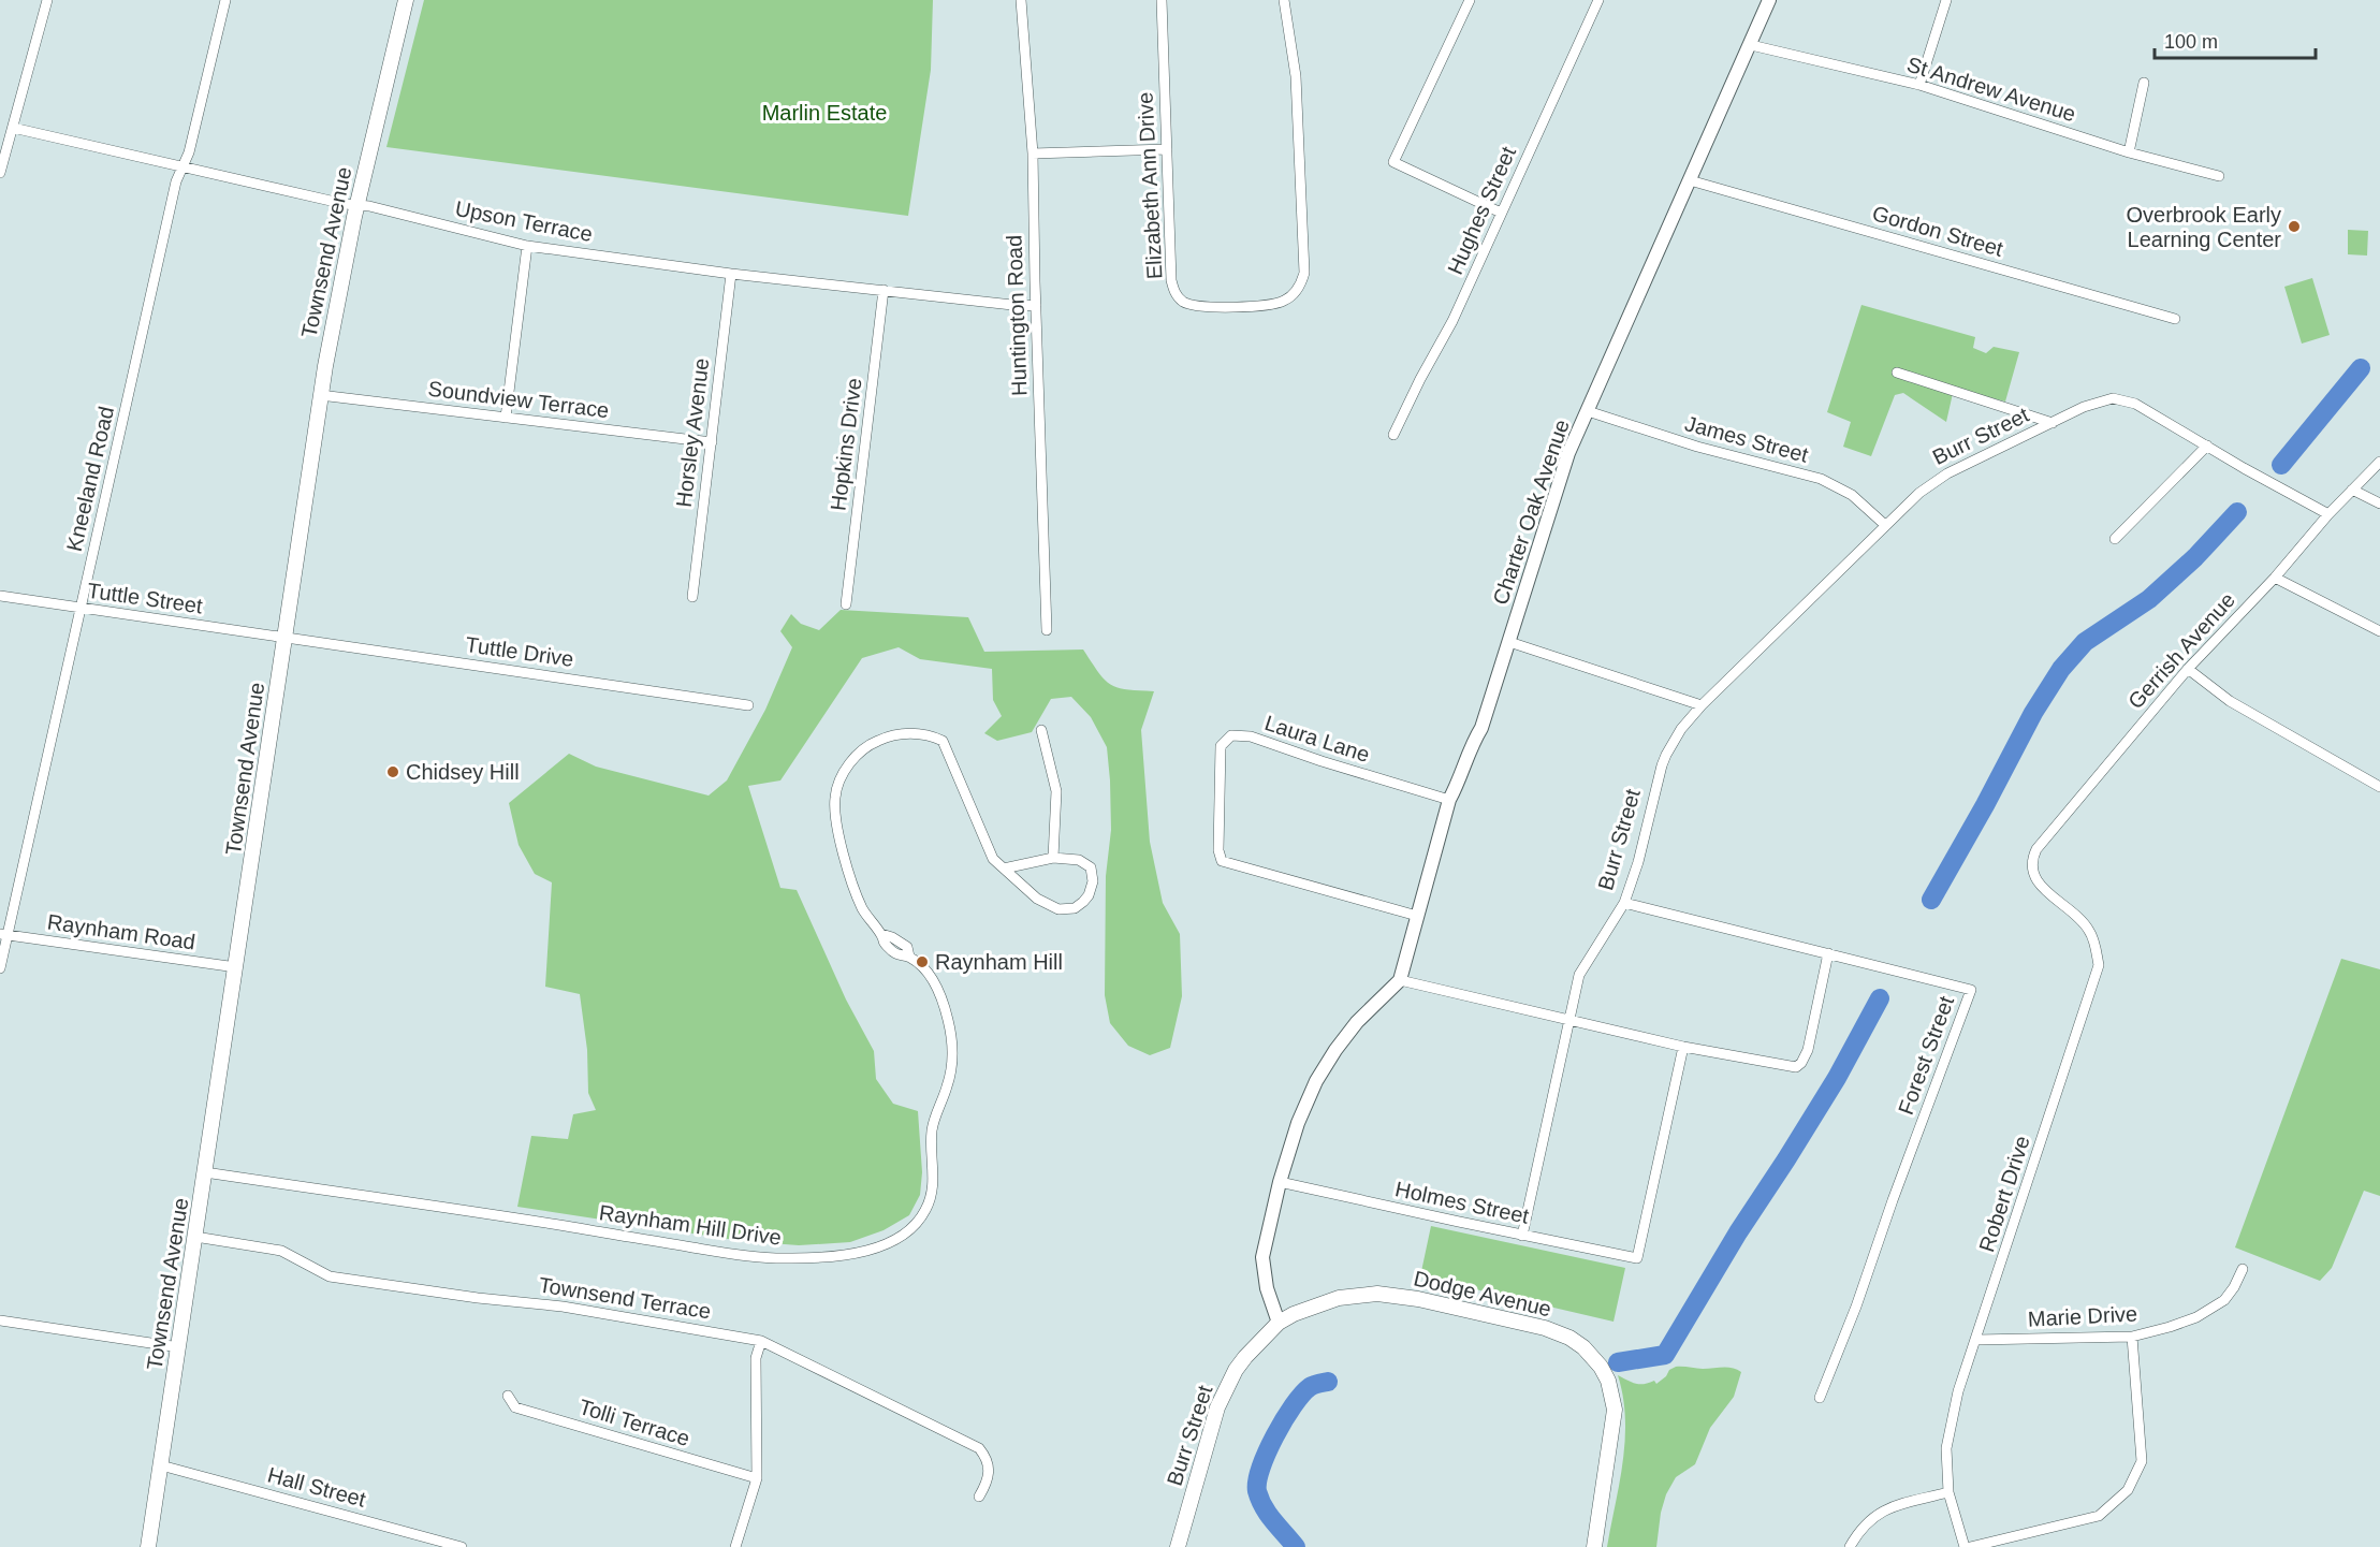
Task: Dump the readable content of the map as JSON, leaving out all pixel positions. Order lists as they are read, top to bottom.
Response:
{
  "streets": {
    "main road": ["Townsend Avenue", "Burr Street", "Dodge Avenue"],
    "street": [
      "St Andrew Avenue",
      "Elizabeth Ann Drive",
      "Hughes Street",
      "Upson Terrace",
      "Gordon Street",
      "Huntington Road",
      "Soundview Terrace",
      "Horsley Avenue",
      "James Street",
      "Hopkins Drive",
      "Kneeland Road",
      "Charter Oak Avenue",
      "Tuttle Street",
      "Gerrish Avenue",
      "Tuttle Drive",
      "Laura Lane",
      "Raynham Road",
      "Forest Street",
      "Robert Drive",
      "Holmes Street",
      "Raynham Hill Drive",
      "Townsend Terrace",
      "Marie Drive",
      "Tolli Terrace",
      "Hall Street"
    ]
  },
  "crossings": [
    ["St Andrew Avenue", "Charter Oak Avenue"],
    ["Upson Terrace", "Townsend Avenue"],
    ["Upson Terrace", "Huntington Road"],
    ["Upson Terrace", "Horsley Avenue"],
    ["Upson Terrace", "Hopkins Drive"],
    ["Upson Terrace", "Kneeland Road"],
    ["Gordon Street", "Charter Oak Avenue"],
    ["Townsend Avenue", "Soundview Terrace"],
    ["Townsend Avenue", "Tuttle Street"],
    ["Townsend Avenue", "Tuttle Drive"],
    ["Townsend Avenue", "Raynham Road"],
    ["Townsend Avenue", "Raynham Hill Drive"],
    ["Townsend Avenue", "Townsend Terrace"],
    ["Townsend Avenue", "Hall Street"],
    ["Soundview Terrace", "Horsley Avenue"],
    ["Burr Street", "James Street"],
    ["Burr Street", "Gerrish Avenue"],
    ["Burr Street", "Forest Street"],
    ["Burr Street", "Holmes Street"],
    ["Burr Street", "Dodge Avenue"],
    ["James Street", "Charter Oak Avenue"],
    ["Kneeland Road", "Tuttle Street"],
    ["Kneeland Road", "Raynham Road"],
    ["Charter Oak Avenue", "Laura Lane"],
    ["Tuttle Street", "Tuttle Drive"],
    ["Gerrish Avenue", "Robert Drive"],
    ["Robert Drive", "Marie Drive"]
  ],
  "parks": ["Marlin Estate"],
  "places": ["Overbrook Early Learning Center", "Chidsey Hill", "Raynham Hill"],
  "scale_bar": "100 m"
}
